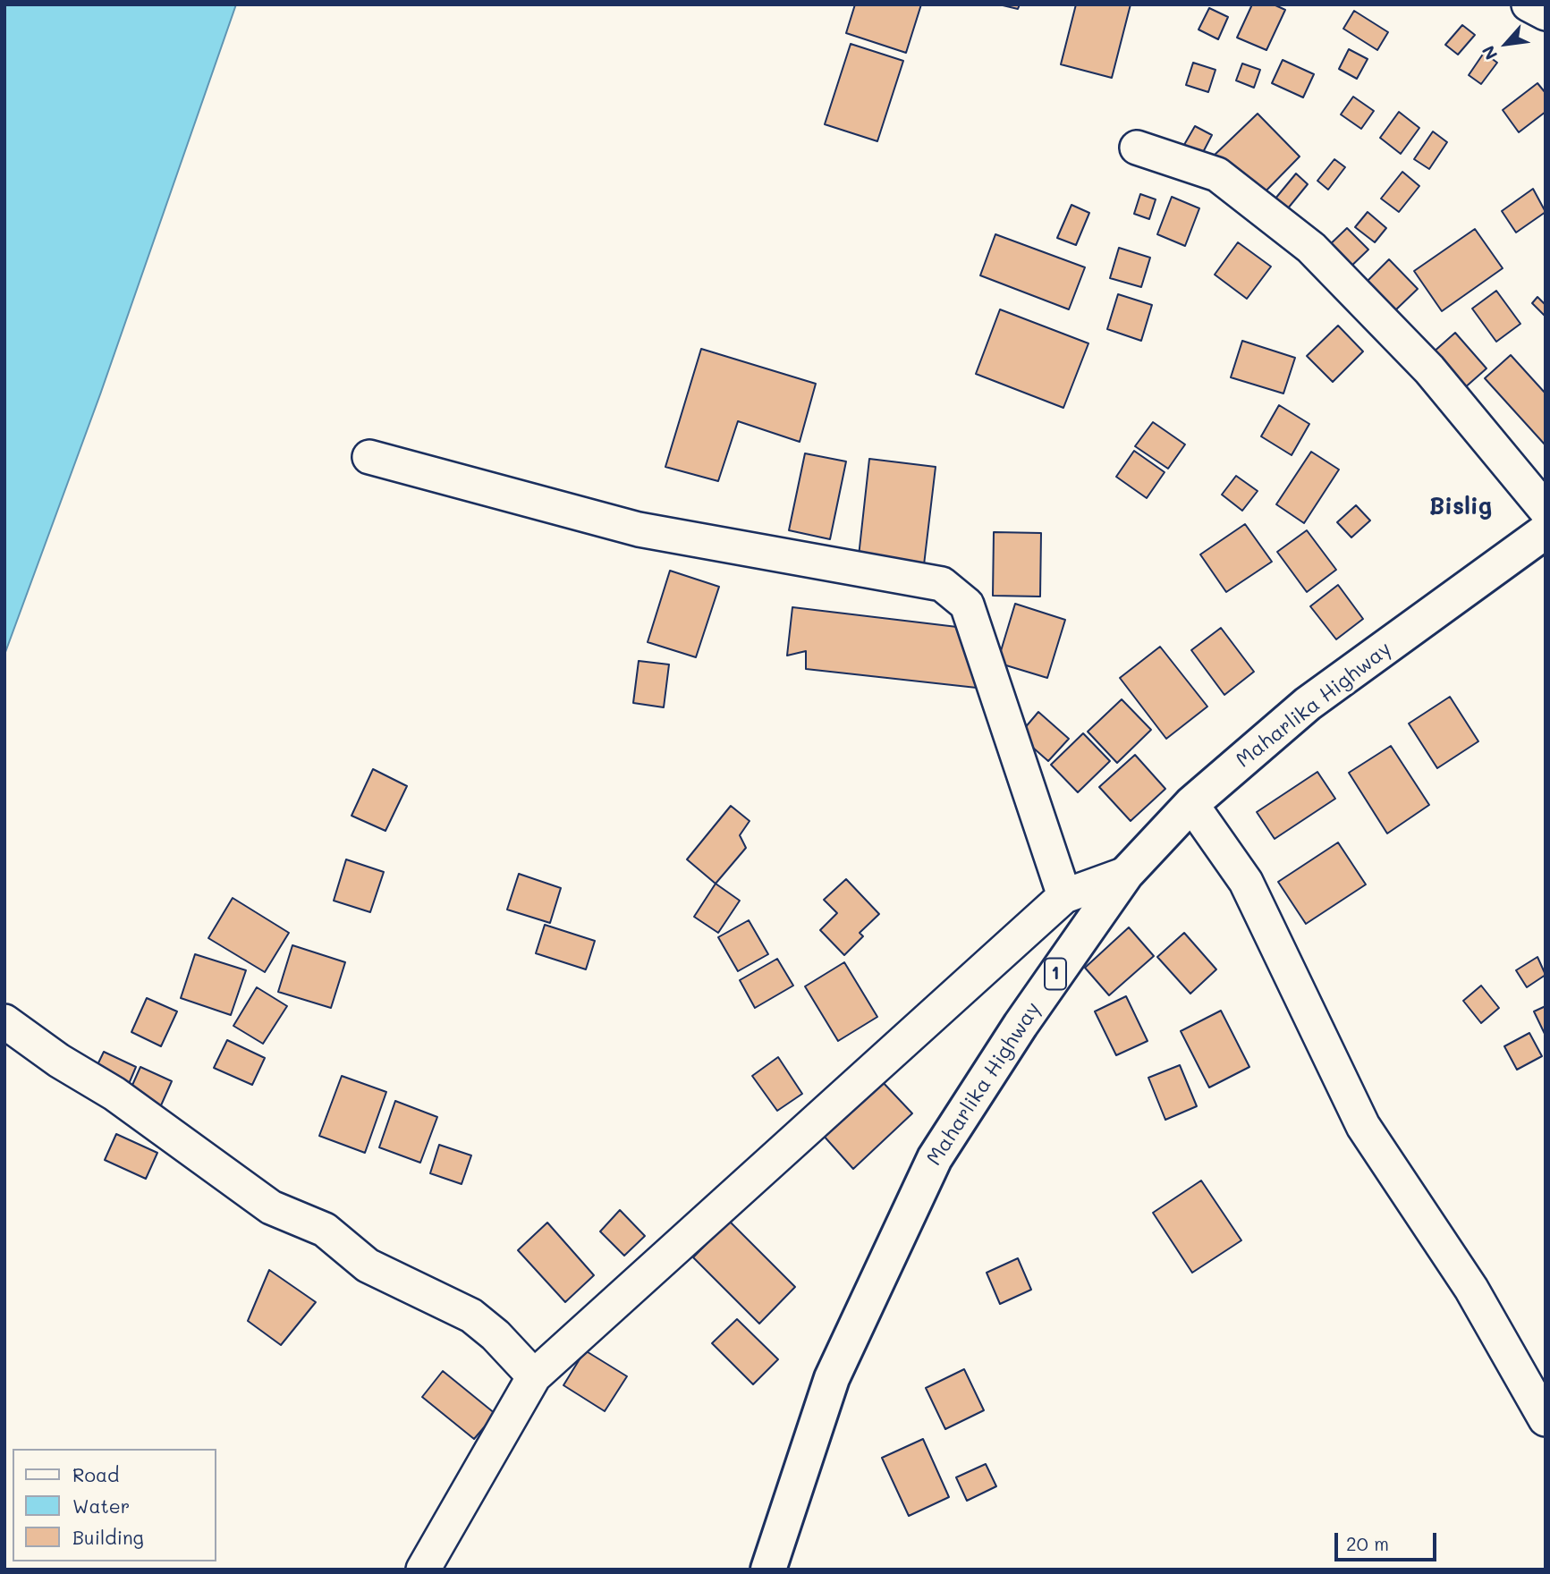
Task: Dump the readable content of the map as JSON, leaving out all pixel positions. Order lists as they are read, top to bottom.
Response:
{
  "streets": {
    "highway": ["Maharlika Highway", "1"]
  },
  "districts": ["Bislig"],
  "legend": ["Road", "Water", "Building"],
  "scale_bar": "20 m",
  "north": "bottom left"
}
